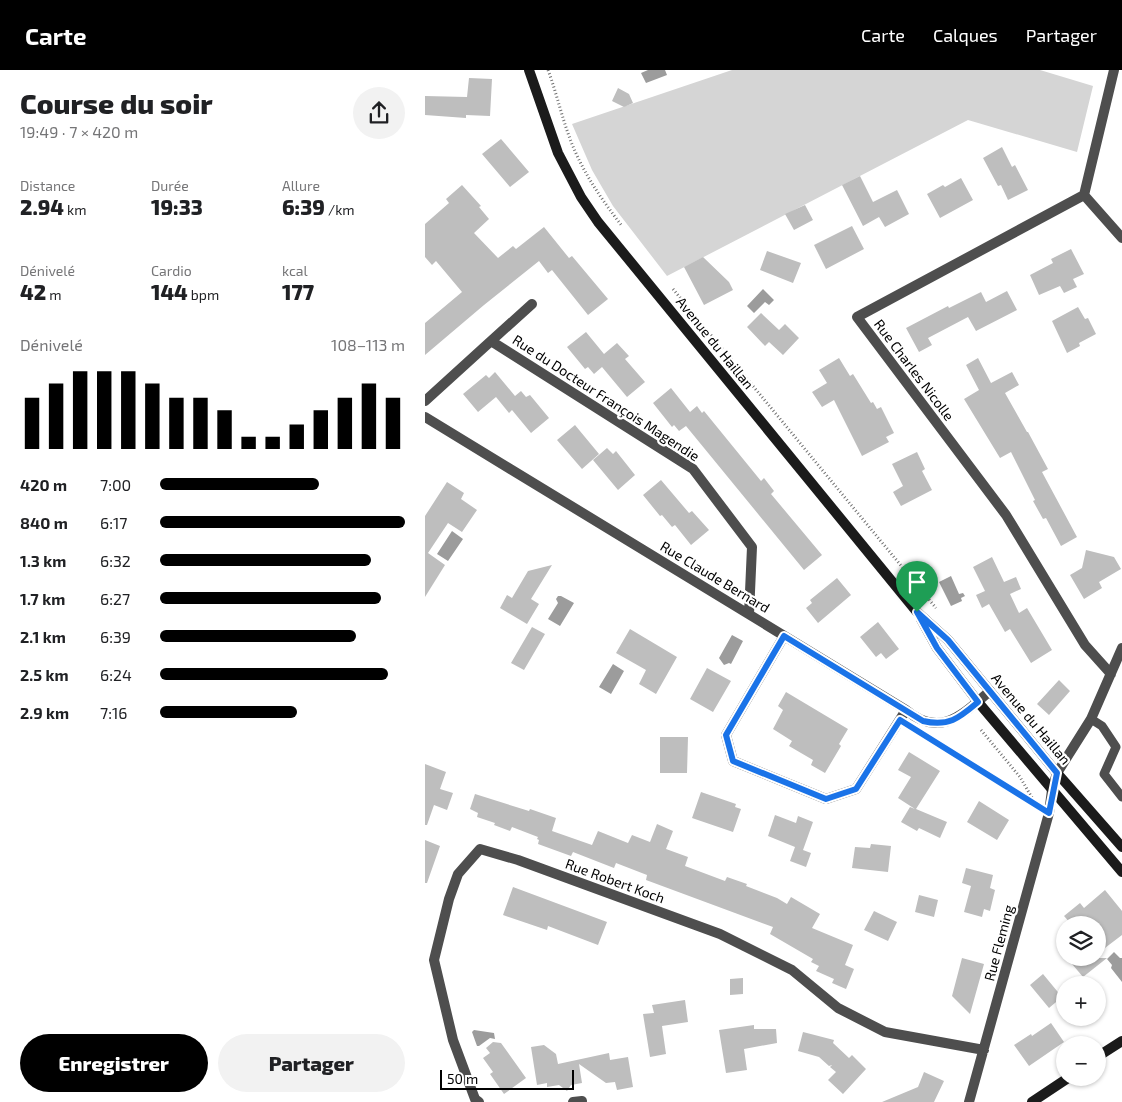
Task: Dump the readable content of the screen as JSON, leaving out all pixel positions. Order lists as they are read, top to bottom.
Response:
{
  "streets": {
    "street": [
      "Avenue du Haillan",
      "Rue Charles Nicolle",
      "Rue du Docteur François Magendie",
      "Rue Claude Bernard",
      "Rue Robert Koch",
      "Rue Fleming"
    ]
  },
  "crossings": [
    ["Avenue du Haillan", "Rue Claude Bernard"],
    ["Avenue du Haillan", "Rue Fleming"],
    ["Rue Charles Nicolle", "Rue Fleming"],
    ["Rue du Docteur François Magendie", "Rue Claude Bernard"],
    ["Rue Robert Koch", "Rue Fleming"]
  ],
  "scale_bar": "50 m",
  "page": {
    "header": "Carte",
    "nav": ["Carte", "Calques", "Partager"],
    "heading": ["Course du soir", "19:49 · 7 × 420 m"],
    "stats": [
      ["Distance", "2.94 km"],
      ["Durée", "19:33"],
      ["Allure", "6:39 /km"],
      ["Dénivelé", "42 m"],
      ["Cardio", "144 bpm"],
      ["kcal", "177"]
    ],
    "chart": ["Dénivelé", "108–113 m"],
    "list": [
      {
        "name": "420 m",
        "note": "7:00"
      },
      {
        "name": "840 m",
        "note": "6:17"
      },
      {
        "name": "1.3 km",
        "note": "6:32"
      },
      {
        "name": "1.7 km",
        "note": "6:27"
      },
      {
        "name": "2.1 km",
        "note": "6:39"
      },
      {
        "name": "2.5 km",
        "note": "6:24"
      },
      {
        "name": "2.9 km",
        "note": "7:16"
      }
    ],
    "map_buttons": ["+", "−"],
    "buttons": ["Enregistrer", "Partager"],
    "scale": "50 m"
  }
}
